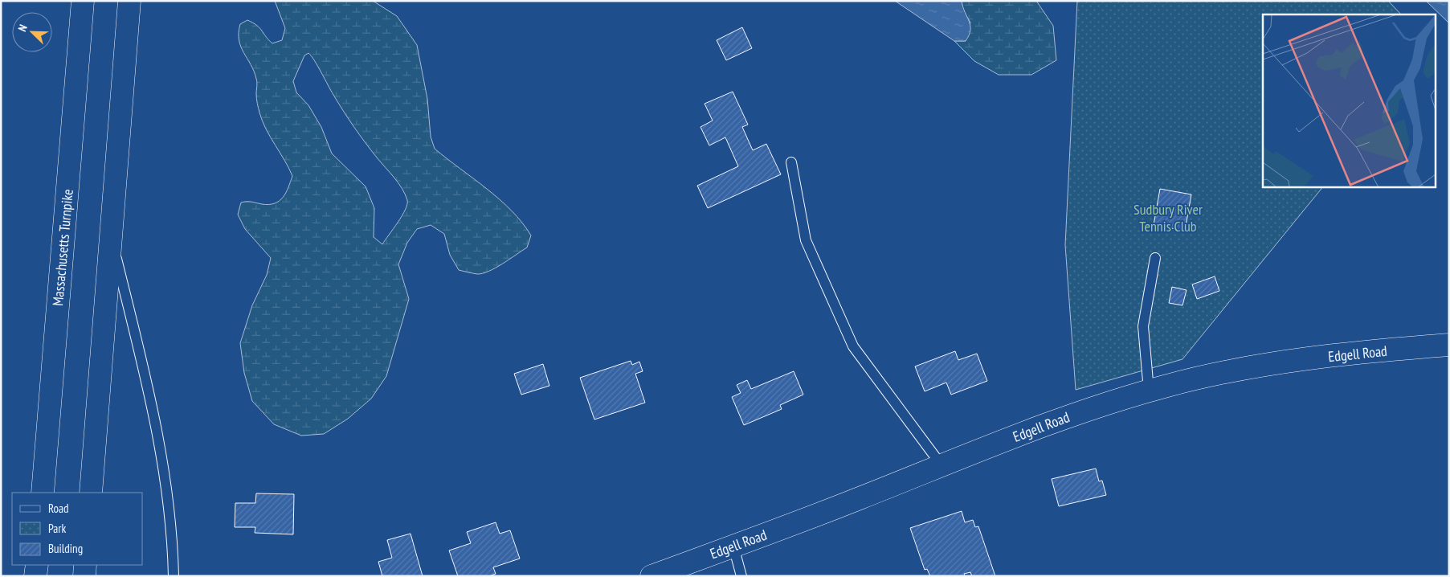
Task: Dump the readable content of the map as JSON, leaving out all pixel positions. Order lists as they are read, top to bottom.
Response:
{
  "streets": {
    "main road": ["Massachusetts Turnpike", "Edgell Road"]
  },
  "parks": ["Sudbury River Tennis Club"],
  "legend": ["Road", "Park", "Building"],
  "north": "top left"
}
